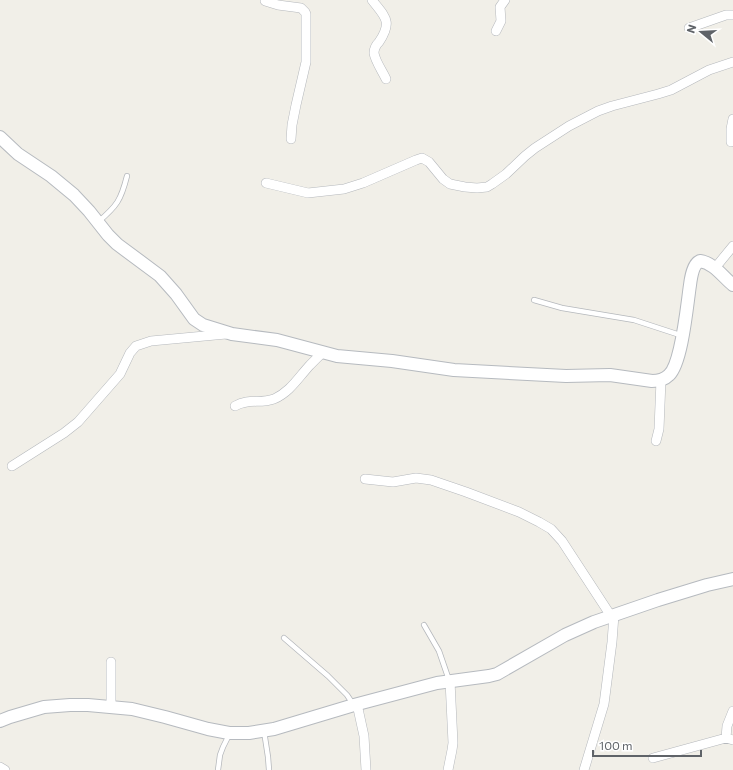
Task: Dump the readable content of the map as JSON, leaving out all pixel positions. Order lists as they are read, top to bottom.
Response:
{
  "scale_bar": "100 m",
  "north": "left"
}
